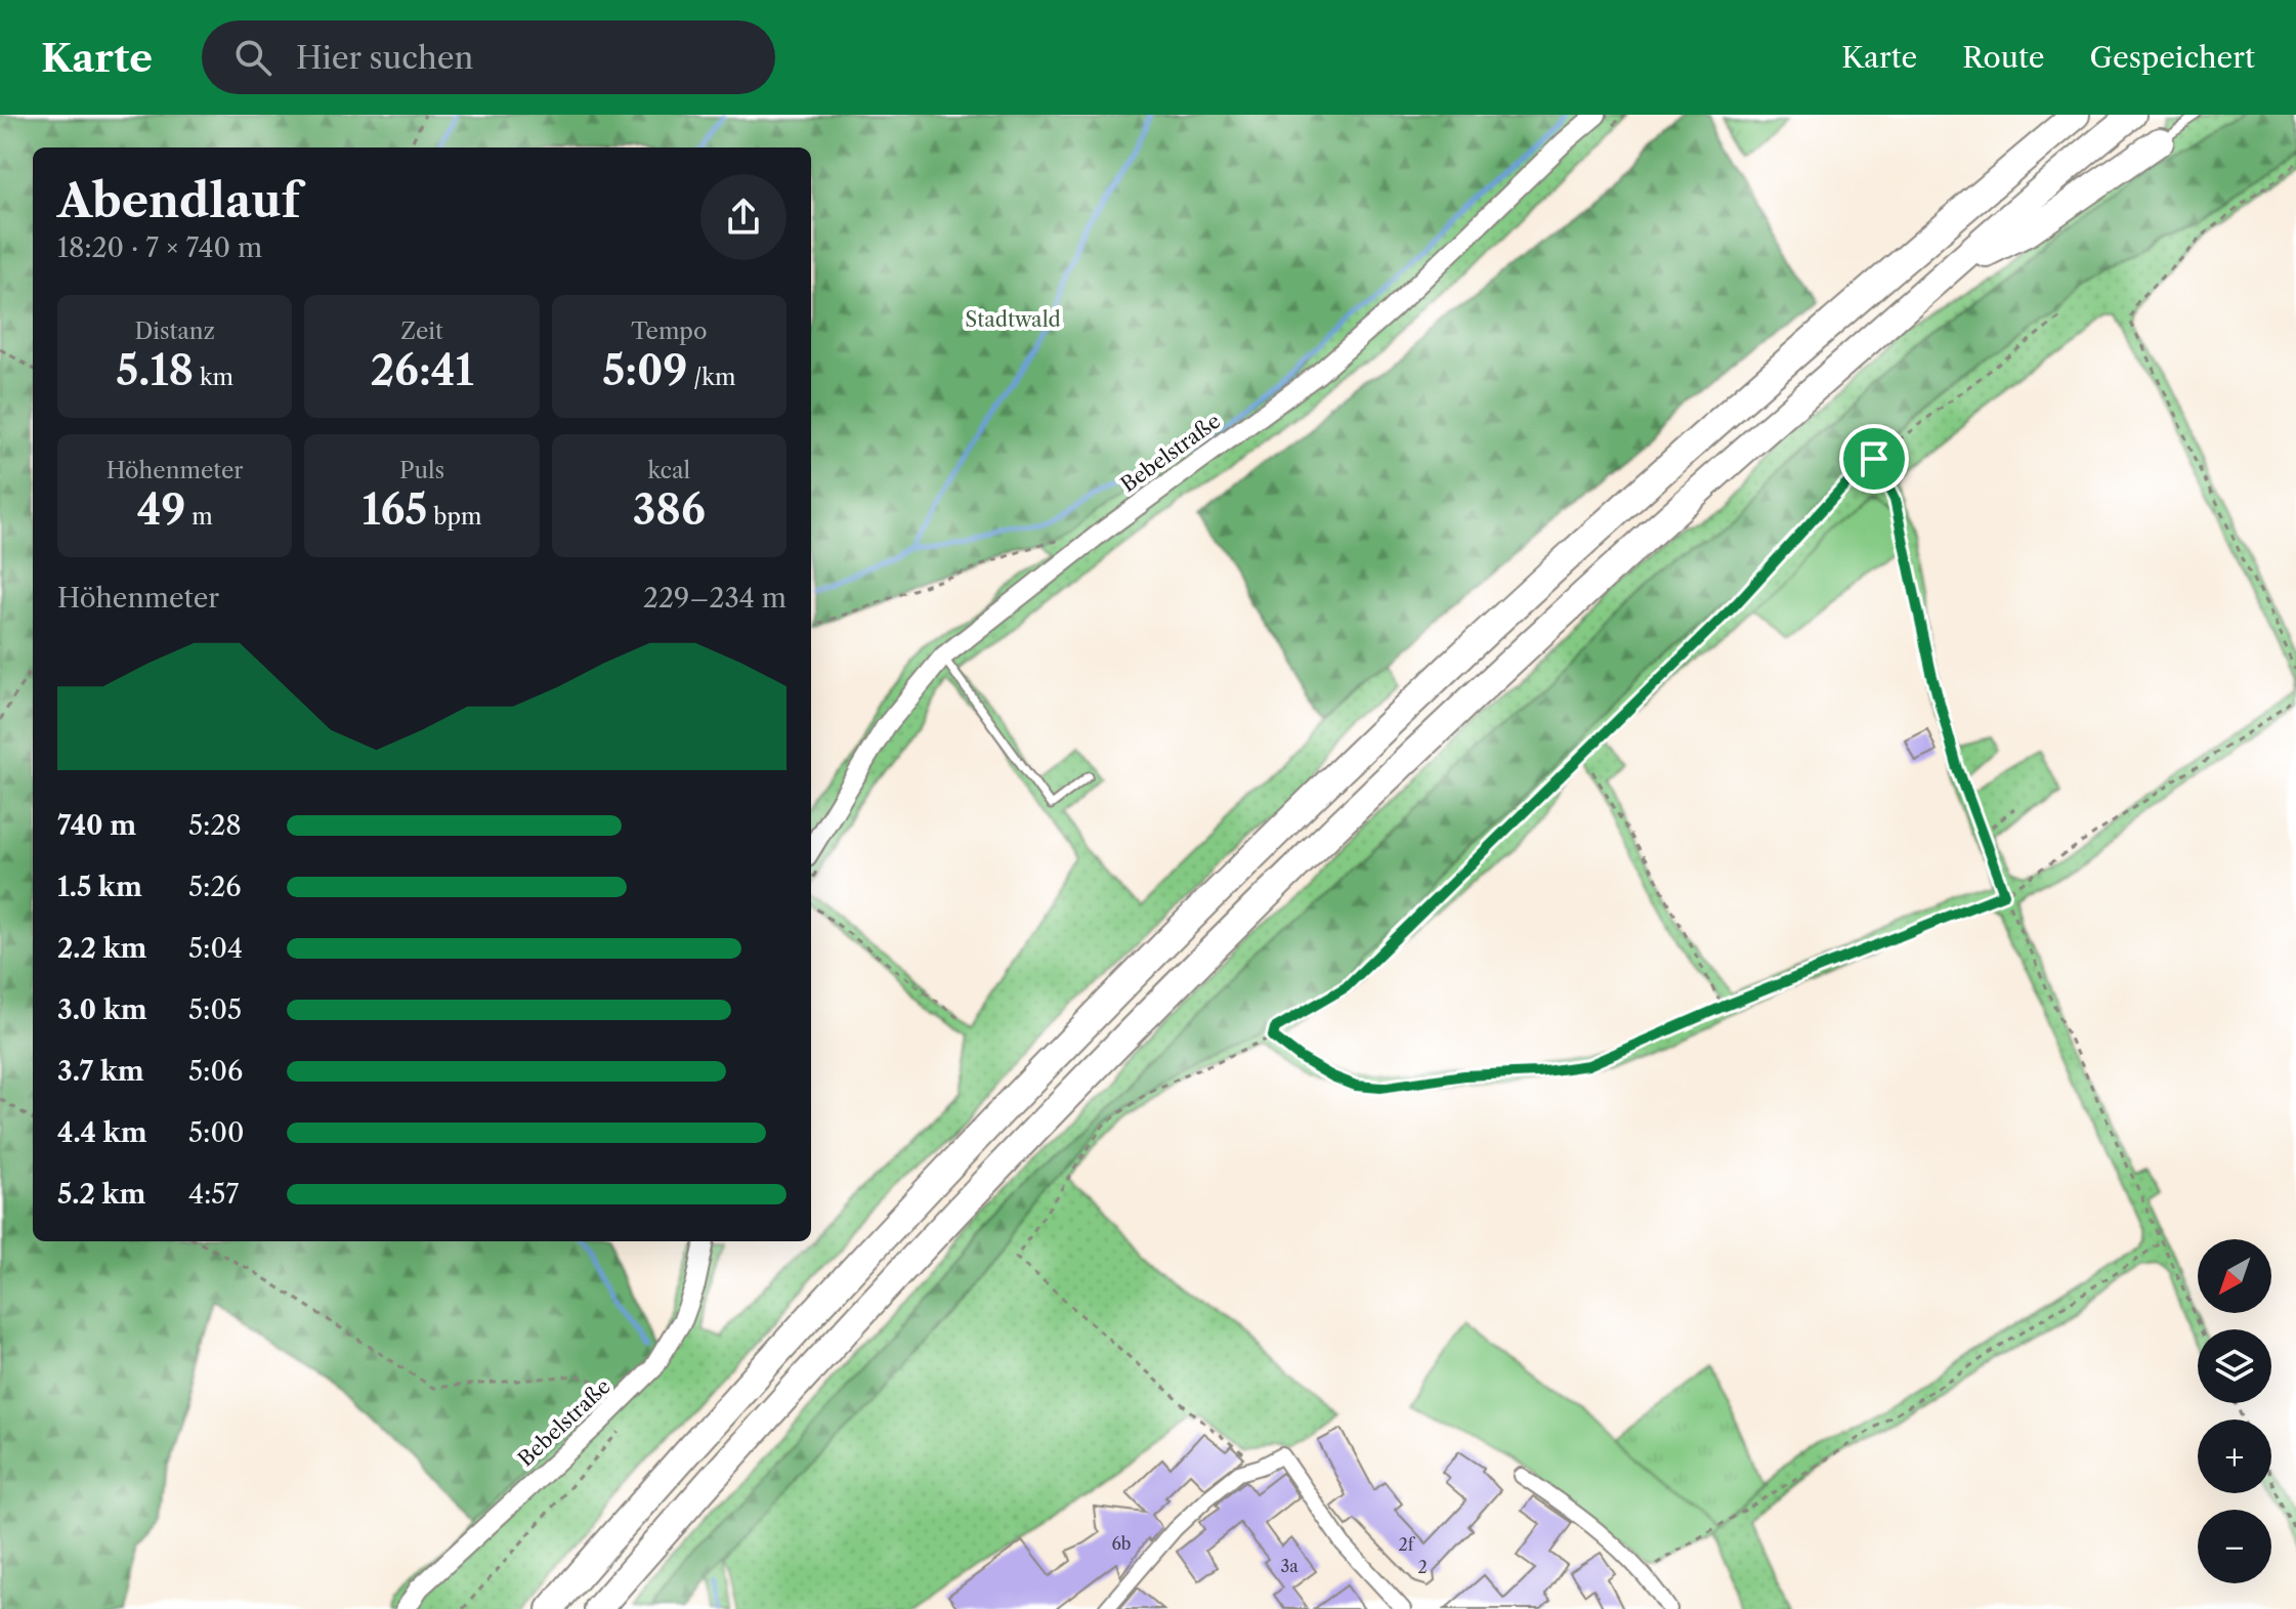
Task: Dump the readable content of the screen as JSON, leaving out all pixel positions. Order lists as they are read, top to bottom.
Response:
{
  "streets": {
    "street": ["Bebelstraße"]
  },
  "parks": ["Stadtwald"],
  "house_numbers": [
    "6b",
    "2f",
    "3a",
    "2"
  ],
  "north": "bottom left",
  "page": {
    "header": "Karte",
    "search": "Hier suchen",
    "nav": ["Karte", "Route", "Gespeichert"],
    "heading": ["Abendlauf", "18:20 · 7 × 740 m"],
    "stats": [
      ["Distanz", "5.18 km"],
      ["Zeit", "26:41"],
      ["Tempo", "5:09 /km"],
      ["Höhenmeter", "49 m"],
      ["Puls", "165 bpm"],
      ["kcal", "386"]
    ],
    "chart": ["Höhenmeter", "229–234 m"],
    "list": [
      {
        "name": "740 m",
        "note": "5:28"
      },
      {
        "name": "1.5 km",
        "note": "5:26"
      },
      {
        "name": "2.2 km",
        "note": "5:04"
      },
      {
        "name": "3.0 km",
        "note": "5:05"
      },
      {
        "name": "3.7 km",
        "note": "5:06"
      },
      {
        "name": "4.4 km",
        "note": "5:00"
      },
      {
        "name": "5.2 km",
        "note": "4:57"
      }
    ],
    "map_buttons": ["+", "−"]
  }
}
